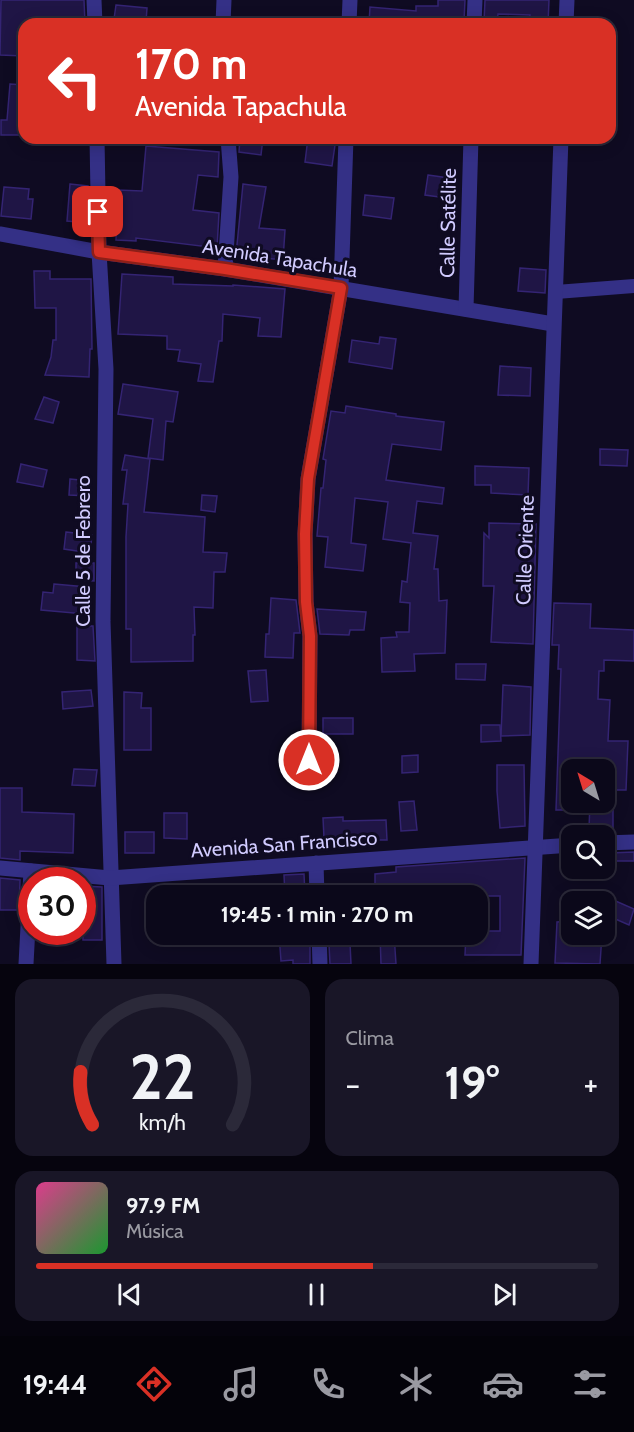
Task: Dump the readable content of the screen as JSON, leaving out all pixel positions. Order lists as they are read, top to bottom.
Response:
{
  "streets": {
    "street": [
      "Calle Satélite",
      "Avenida Tapachula",
      "Calle Oriente",
      "Calle 5 de Febrero",
      "Avenida San Francisco"
    ]
  },
  "crossings": [
    ["Calle Satélite", "Avenida Tapachula"],
    ["Avenida Tapachula", "Calle Oriente"],
    ["Avenida Tapachula", "Calle 5 de Febrero"],
    ["Calle Oriente", "Avenida San Francisco"],
    ["Calle 5 de Febrero", "Avenida San Francisco"]
  ],
  "north": "top left",
  "page": {
    "turn": ["170 m", "Avenida Tapachula"],
    "limit": "30",
    "trip": "19:45 · 1 min · 270 m",
    "tile": "Clima",
    "heat": ["−", "19°", "+"],
    "song": ["97.9 FM", "Música"],
    "tabs": "19:44",
    "gauge": ["22", "km/h"]
  }
}
